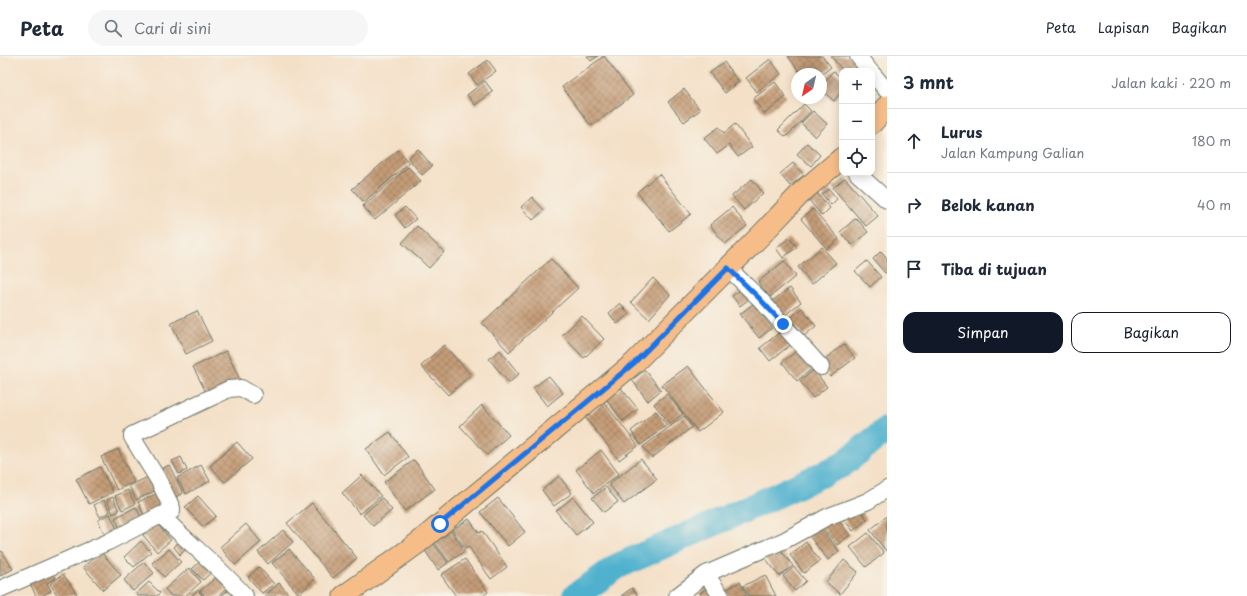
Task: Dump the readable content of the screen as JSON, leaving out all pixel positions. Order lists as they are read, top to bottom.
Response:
{
  "north": "bottom left",
  "page": {
    "header": "Peta",
    "search": "Cari di sini",
    "nav": ["Peta", "Lapisan", "Bagikan"],
    "heading": ["3 mnt", "Jalan kaki · 220 m"],
    "map_buttons": ["+", "−"],
    "list": [
      ["Lurus", "Jalan Kampung Galian", "180 m"],
      ["Belok kanan", "40 m"],
      "Tiba di tujuan"
    ],
    "buttons": ["Simpan", "Bagikan"]
  }
}
